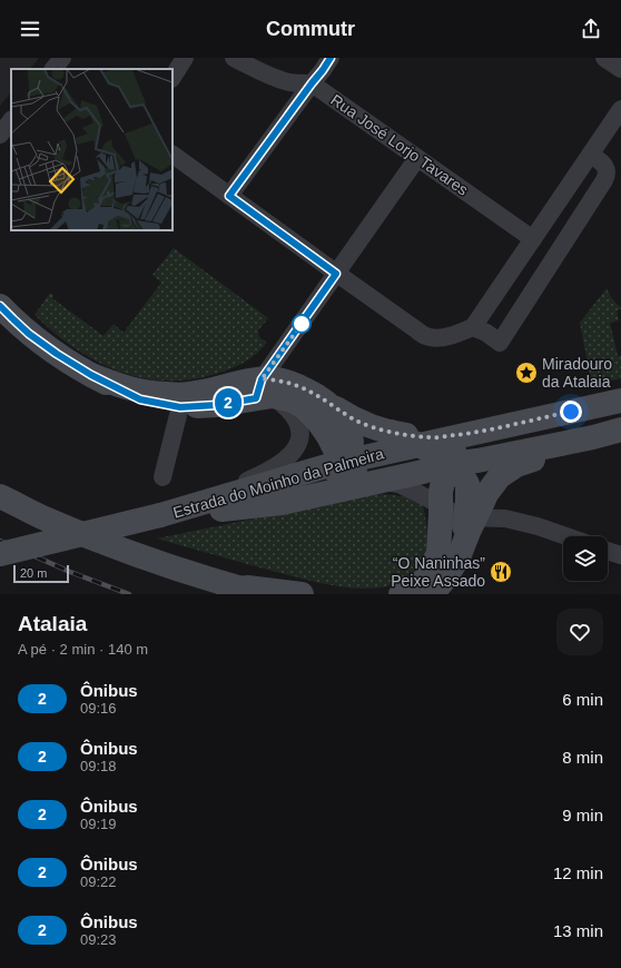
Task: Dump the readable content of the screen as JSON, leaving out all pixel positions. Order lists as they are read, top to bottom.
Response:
{
  "streets": {
    "street": ["Rua José Lorjo Tavares", "Estrada do Moinho da Palmeira"]
  },
  "places": {
    "place": ["Miradouro da Atalaia"],
    "restaurant": ["“O Naninhas” Peixe Assado"]
  },
  "lines": ["bus line 2"],
  "scale_bar": "20 m",
  "page": {
    "header": "Commutr",
    "on_map": "2",
    "scale": "20 m",
    "heading": ["Atalaia", "A pé · 2 min · 140 m"],
    "list": [
      {
        "mark": "2",
        "name": "Ônibus",
        "note": "09:16",
        "value": "6 min"
      },
      {
        "mark": "2",
        "name": "Ônibus",
        "note": "09:18",
        "value": "8 min"
      },
      {
        "mark": "2",
        "name": "Ônibus",
        "note": "09:19",
        "value": "9 min"
      },
      {
        "mark": "2",
        "name": "Ônibus",
        "note": "09:22",
        "value": "12 min"
      },
      {
        "mark": "2",
        "name": "Ônibus",
        "note": "09:23",
        "value": "13 min"
      }
    ]
  }
}
